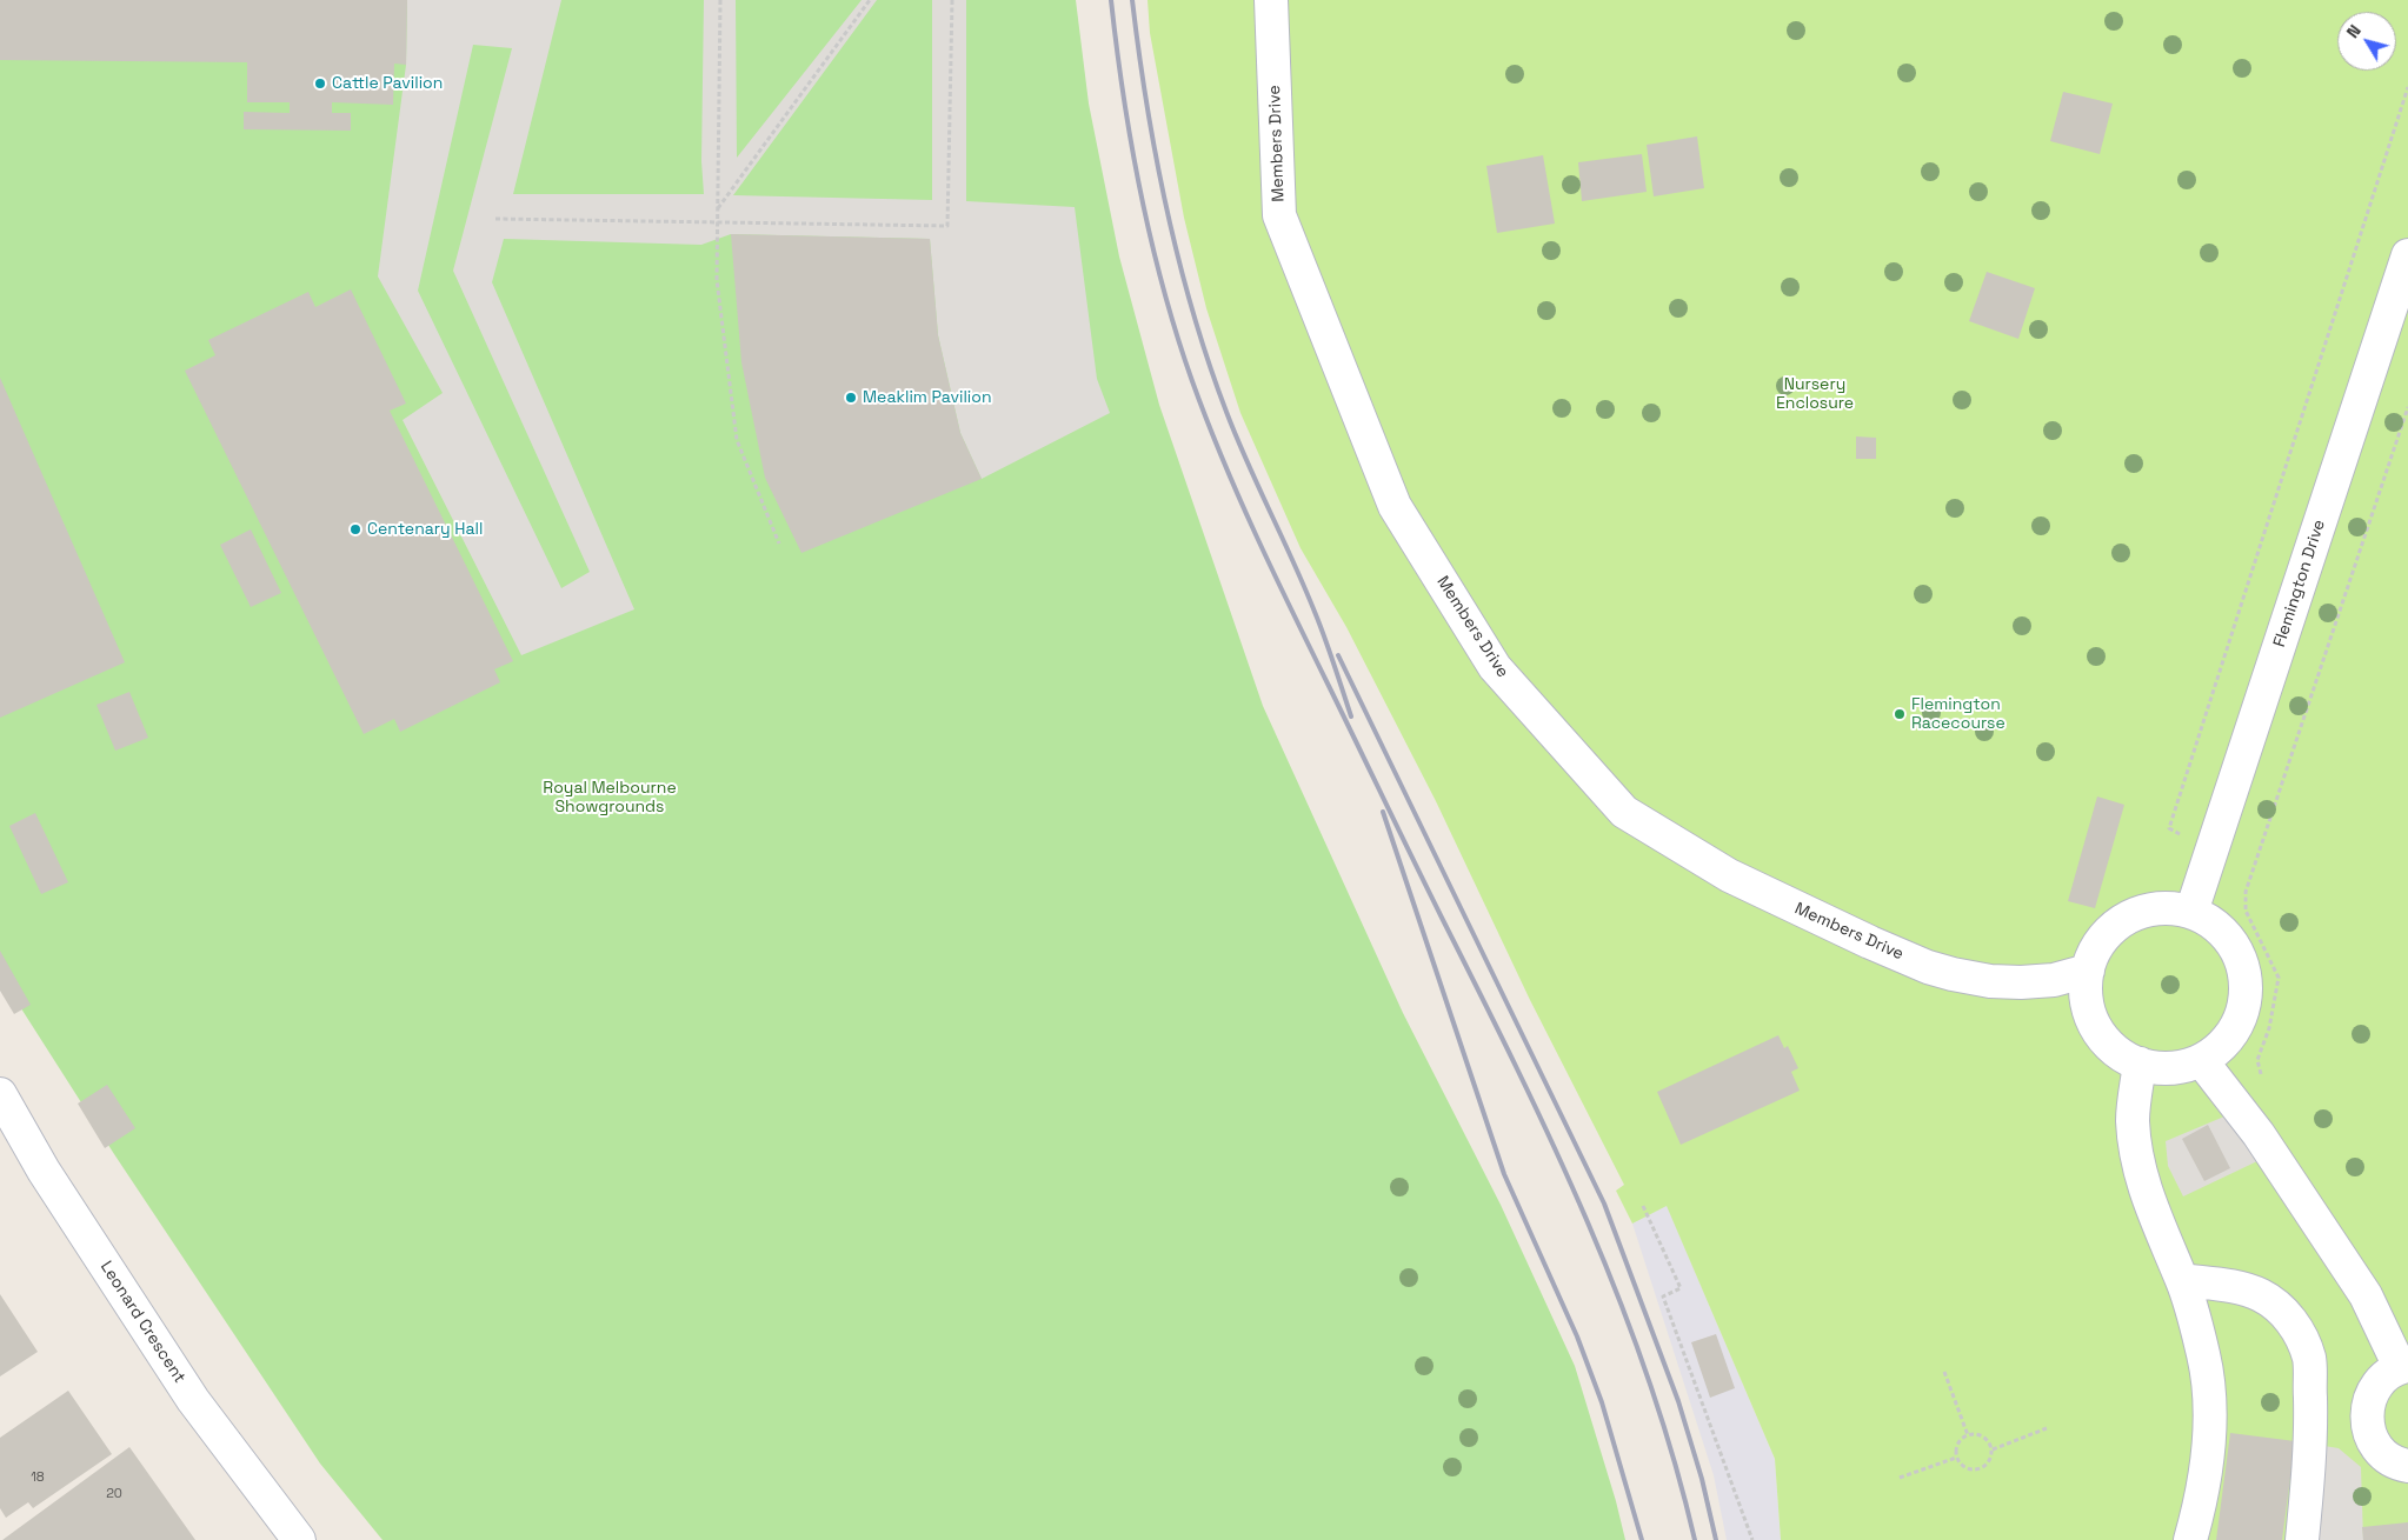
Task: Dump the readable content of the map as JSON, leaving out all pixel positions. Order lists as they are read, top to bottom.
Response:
{
  "streets": {
    "street": ["Members Drive", "Flemington Drive", "Leonard Crescent"]
  },
  "crossings": [
    ["Members Drive", "Flemington Drive"]
  ],
  "parks": ["Nursery Enclosure", "Royal Melbourne Showgrounds"],
  "places": [
    "Cattle Pavilion",
    "Meaklim Pavilion",
    "Centenary Hall",
    "Flemington Racecourse"
  ],
  "house_numbers": ["18", "20"],
  "north": "top left"
}
